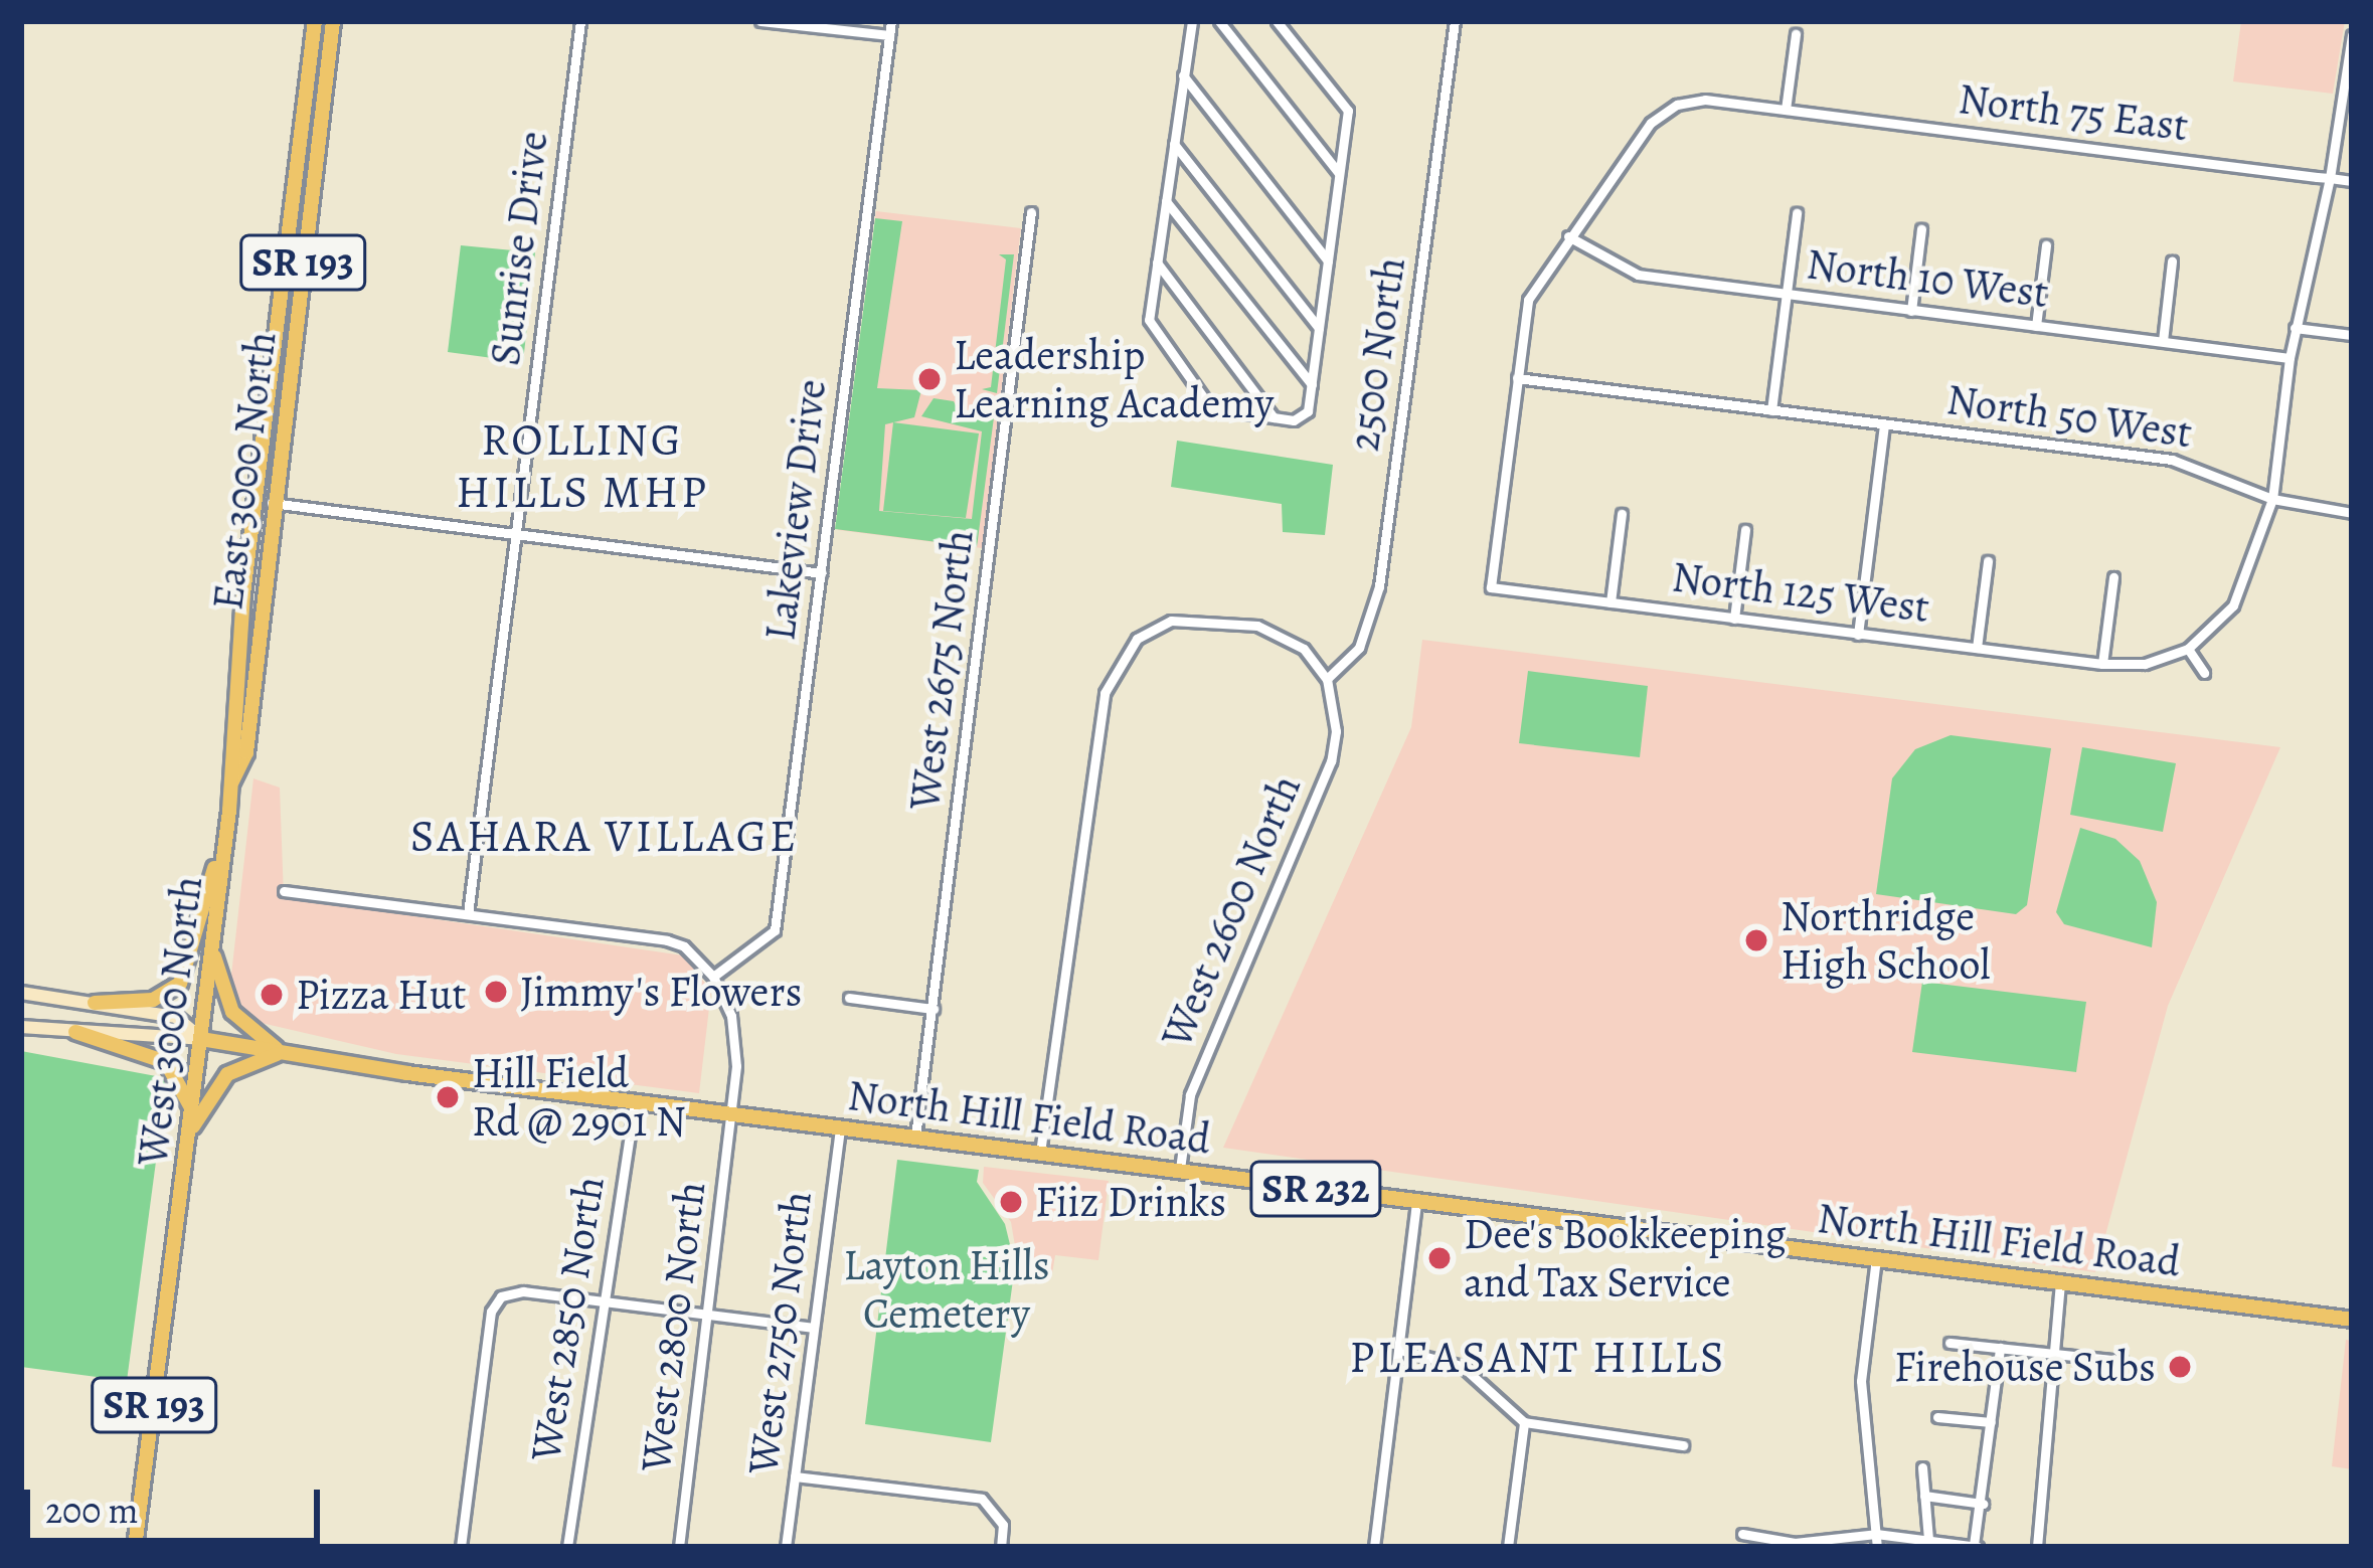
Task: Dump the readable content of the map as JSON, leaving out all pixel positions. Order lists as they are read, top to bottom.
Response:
{
  "streets": {
    "main road": [
      "SR 193",
      "East 3000 North",
      "West 3000 North",
      "North Hill Field Road",
      "SR 232"
    ],
    "street": [
      "North 75 East",
      "Sunrise Drive",
      "North 10 West",
      "2500 North",
      "North 50 West",
      "Lakeview Drive",
      "North 125 West",
      "West 2675 North",
      "West 2600 North",
      "West 2850 North",
      "West 2800 North",
      "West 2750 North"
    ]
  },
  "crossings": [
    ["North 75 East", "North 10 West"],
    ["North 75 East", "North 50 West"],
    ["North 75 East", "North 125 West"],
    ["2500 North", "West 2600 North"],
    ["East 3000 North", "West 3000 North"],
    ["Lakeview Drive", "West 2800 North"],
    ["West 2675 North", "North Hill Field Road"],
    ["West 2600 North", "North Hill Field Road"],
    ["West 3000 North", "North Hill Field Road"],
    ["West 3000 North", "SR 232"],
    ["North Hill Field Road", "SR 232"],
    ["North Hill Field Road", "West 2850 North"],
    ["North Hill Field Road", "West 2800 North"],
    ["North Hill Field Road", "West 2750 North"]
  ],
  "districts": ["ROLLING HILLS MHP", "SAHARA VILLAGE", "PLEASANT HILLS"],
  "parks": ["Layton Hills Cemetery"],
  "places": [
    "Leadership Learning Academy",
    "Northridge High School",
    "Jimmy's Flowers",
    "Pizza Hut",
    "Hill Field Rd @ 2901 N",
    "Fiiz Drinks",
    "Dee's Bookkeeping and Tax Service",
    "Firehouse Subs"
  ],
  "scale_bar": "200 m"
}
